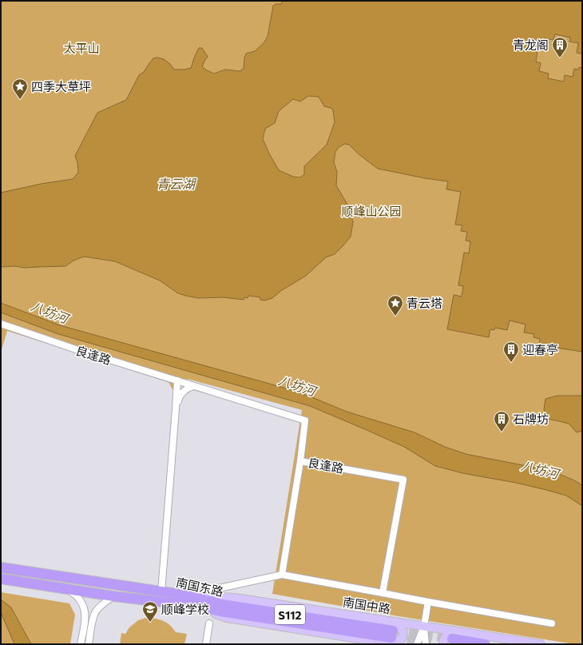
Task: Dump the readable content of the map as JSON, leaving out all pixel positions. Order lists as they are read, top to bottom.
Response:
{
  "streets": {
    "highway": ["南国东路", "南国中路", "S112"],
    "street": ["良逢路"]
  },
  "crossings": [
    ["南国东路", "南国中路"]
  ],
  "water": ["青云湖", "八坊河"],
  "parks": ["太平山", "顺峰山公园"],
  "places": {
    "building": ["青龙阁", "迎春亭", "石牌坊"],
    "place": ["四季大草坪", "青云塔"],
    "school or university": ["顺峰学校"]
  }
}
